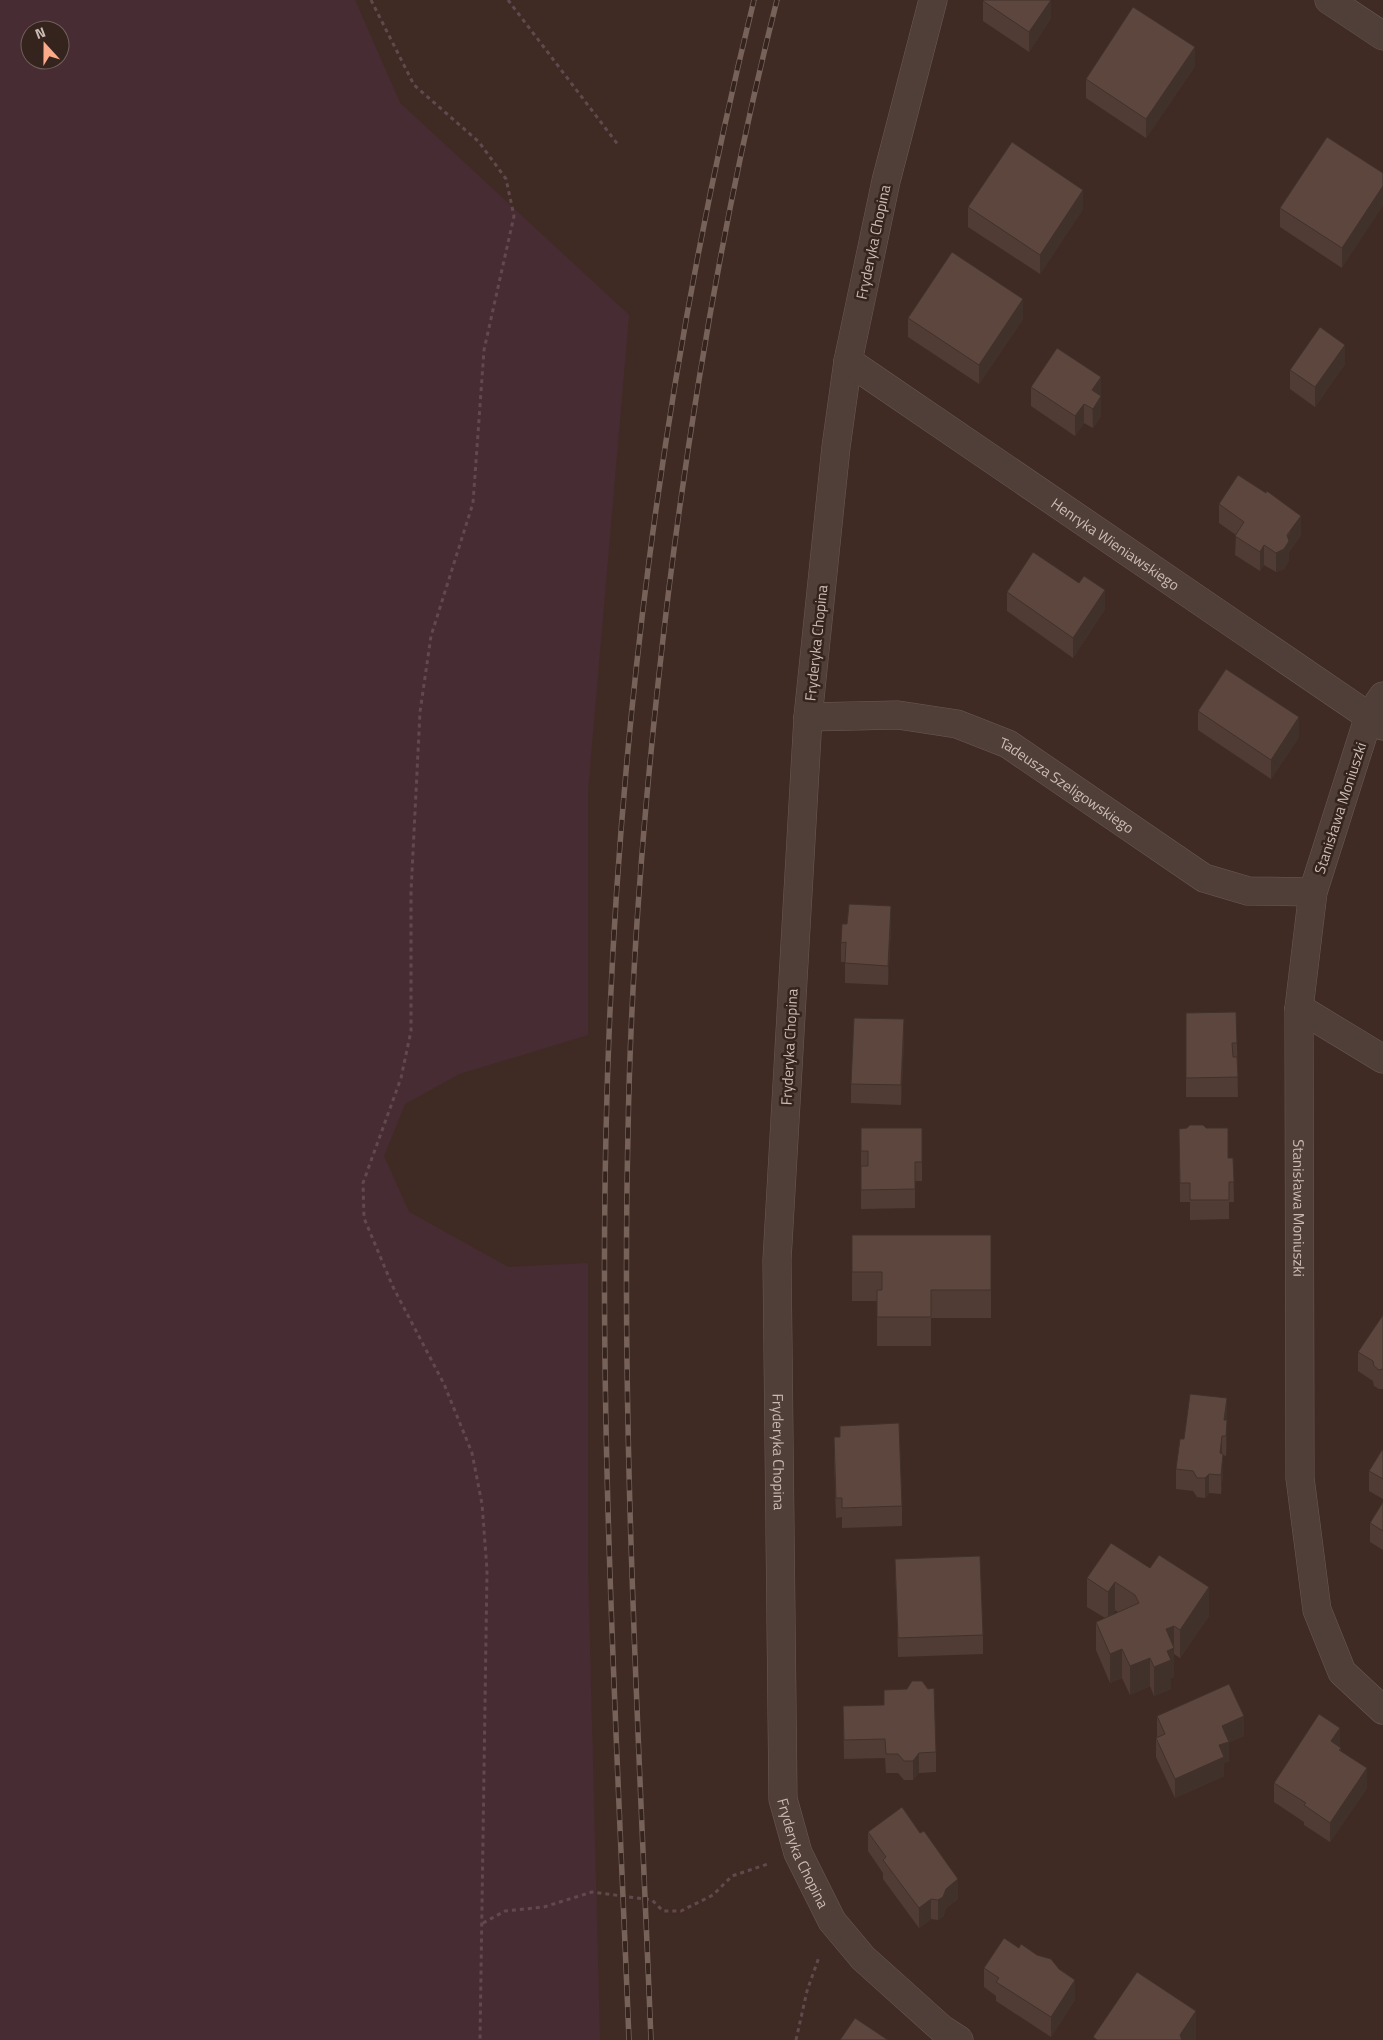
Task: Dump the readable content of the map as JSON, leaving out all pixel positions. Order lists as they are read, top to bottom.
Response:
{
  "streets": {
    "street": [
      "Fryderyka Chopina",
      "Henryka Wieniawskiego",
      "Tadeusza Szeligowskiego",
      "Stanisława Moniuszki"
    ]
  },
  "crossings": [
    ["Fryderyka Chopina", "Henryka Wieniawskiego"],
    ["Fryderyka Chopina", "Tadeusza Szeligowskiego"],
    ["Henryka Wieniawskiego", "Stanisława Moniuszki"],
    ["Tadeusza Szeligowskiego", "Stanisława Moniuszki"]
  ],
  "north": "top"
}
